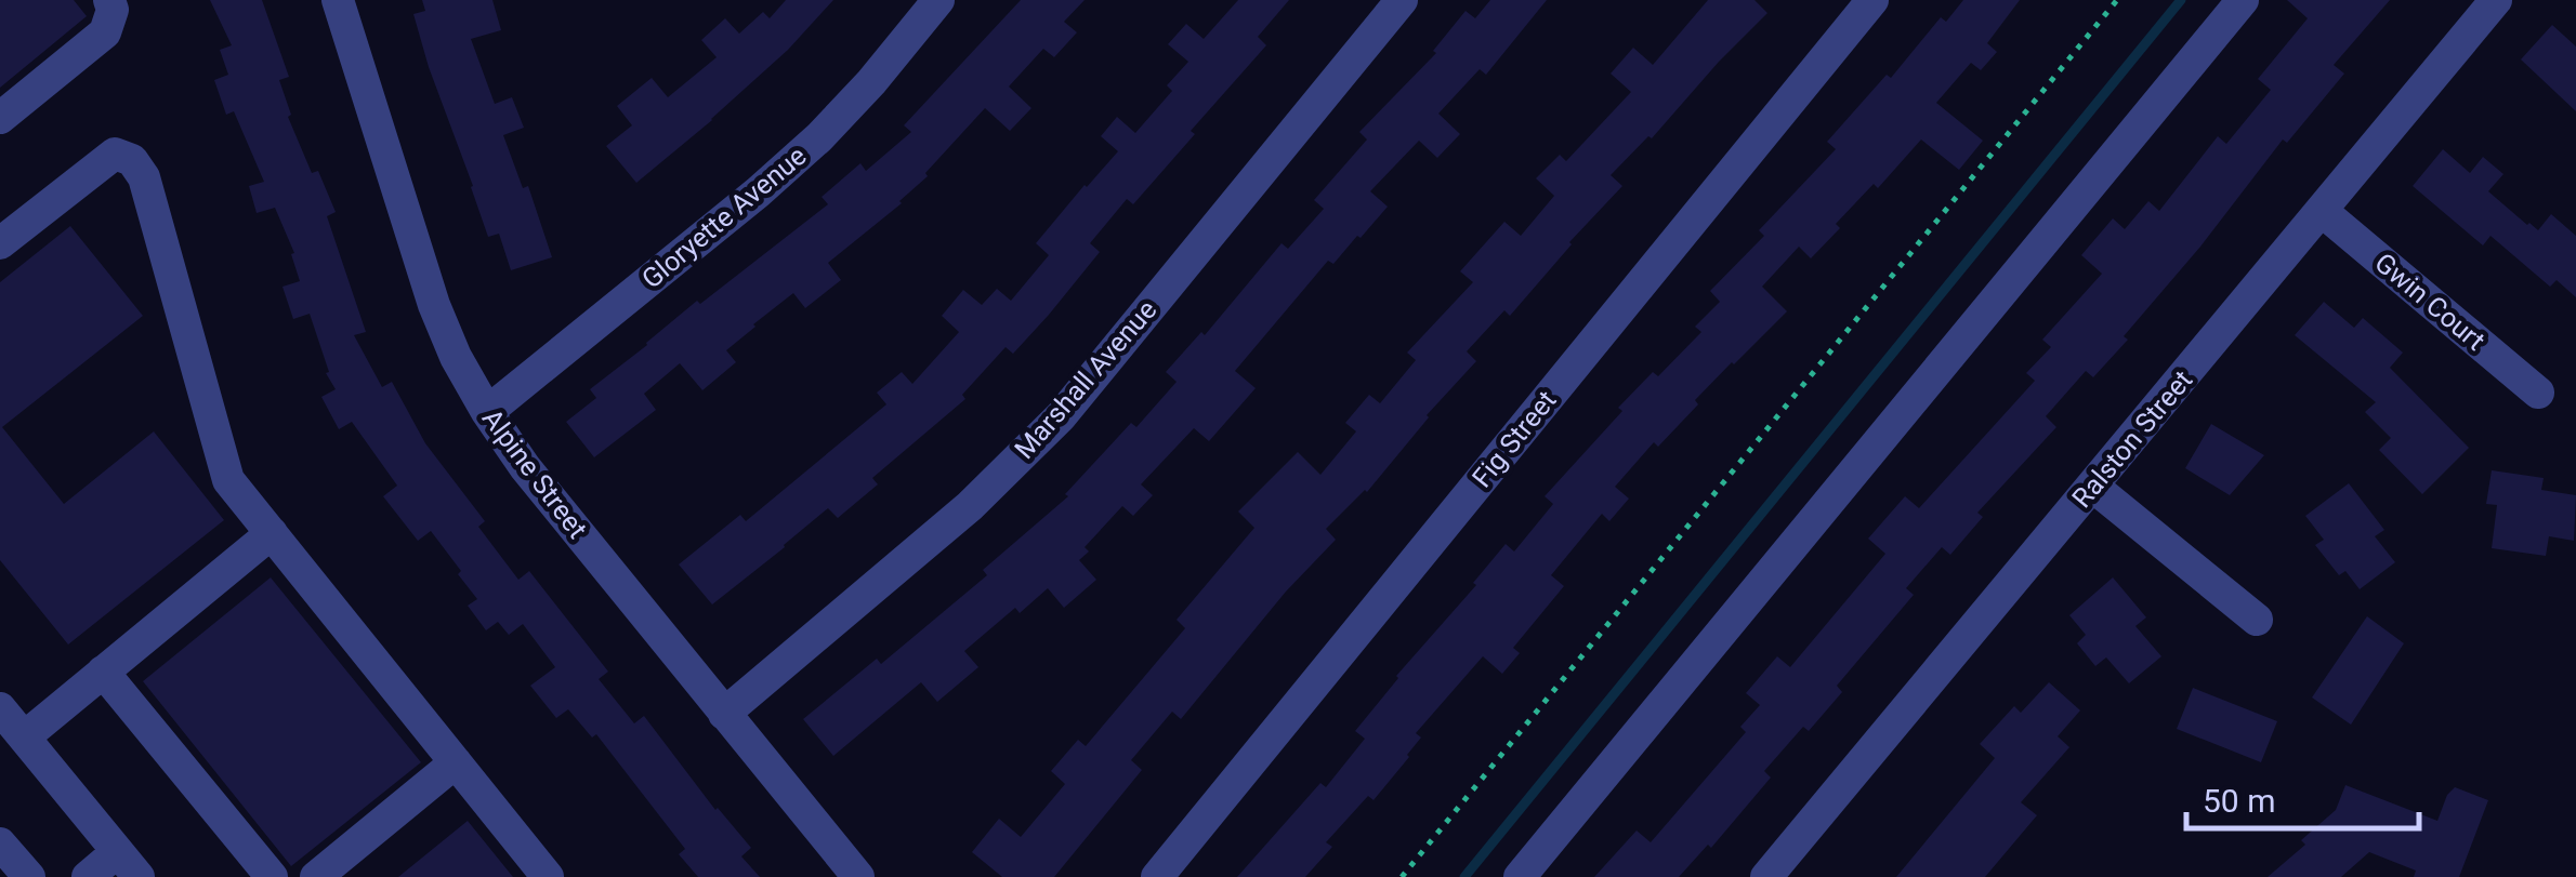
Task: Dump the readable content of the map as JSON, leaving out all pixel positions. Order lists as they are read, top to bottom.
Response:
{
  "streets": {
    "street": [
      "Gloryette Avenue",
      "Gwin Court",
      "Marshall Avenue",
      "Fig Street",
      "Ralston Street",
      "Alpine Street"
    ]
  },
  "crossings": [
    ["Gloryette Avenue", "Alpine Street"],
    ["Gwin Court", "Ralston Street"],
    ["Marshall Avenue", "Alpine Street"]
  ],
  "scale_bar": "50 m"
}
